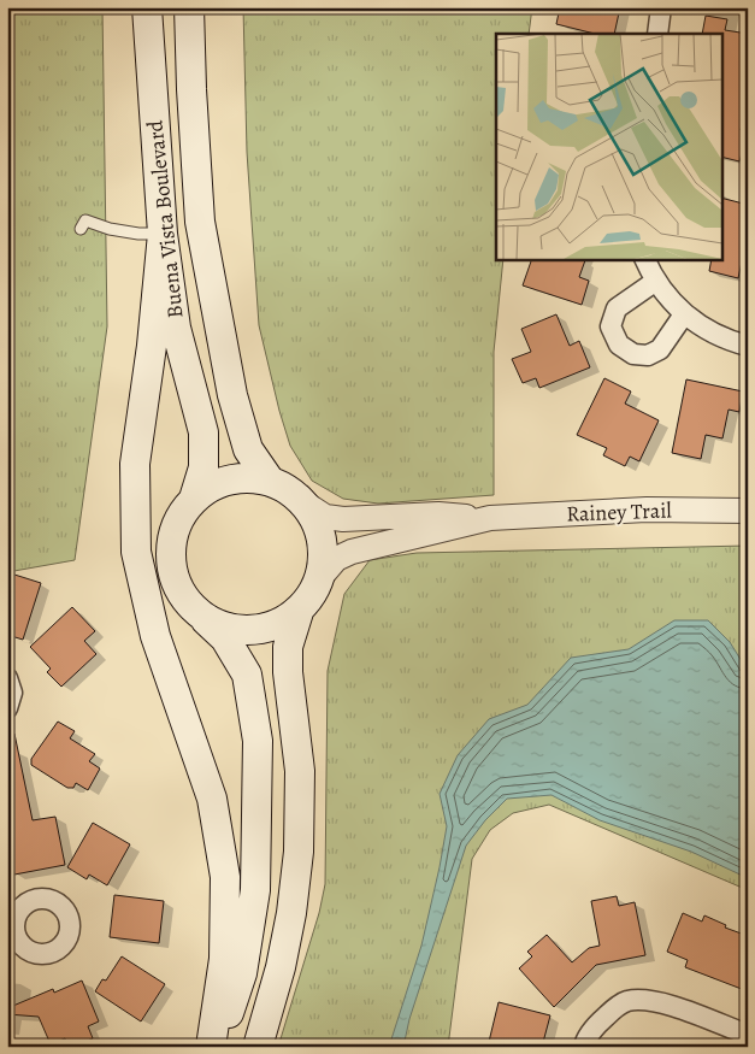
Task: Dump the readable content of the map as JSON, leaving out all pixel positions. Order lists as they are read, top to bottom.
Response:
{
  "streets": {
    "main road": ["Buena Vista Boulevard"],
    "street": ["Rainey Trail"]
  },
  "crossings": [
    ["Buena Vista Boulevard", "Rainey Trail"]
  ]
}
